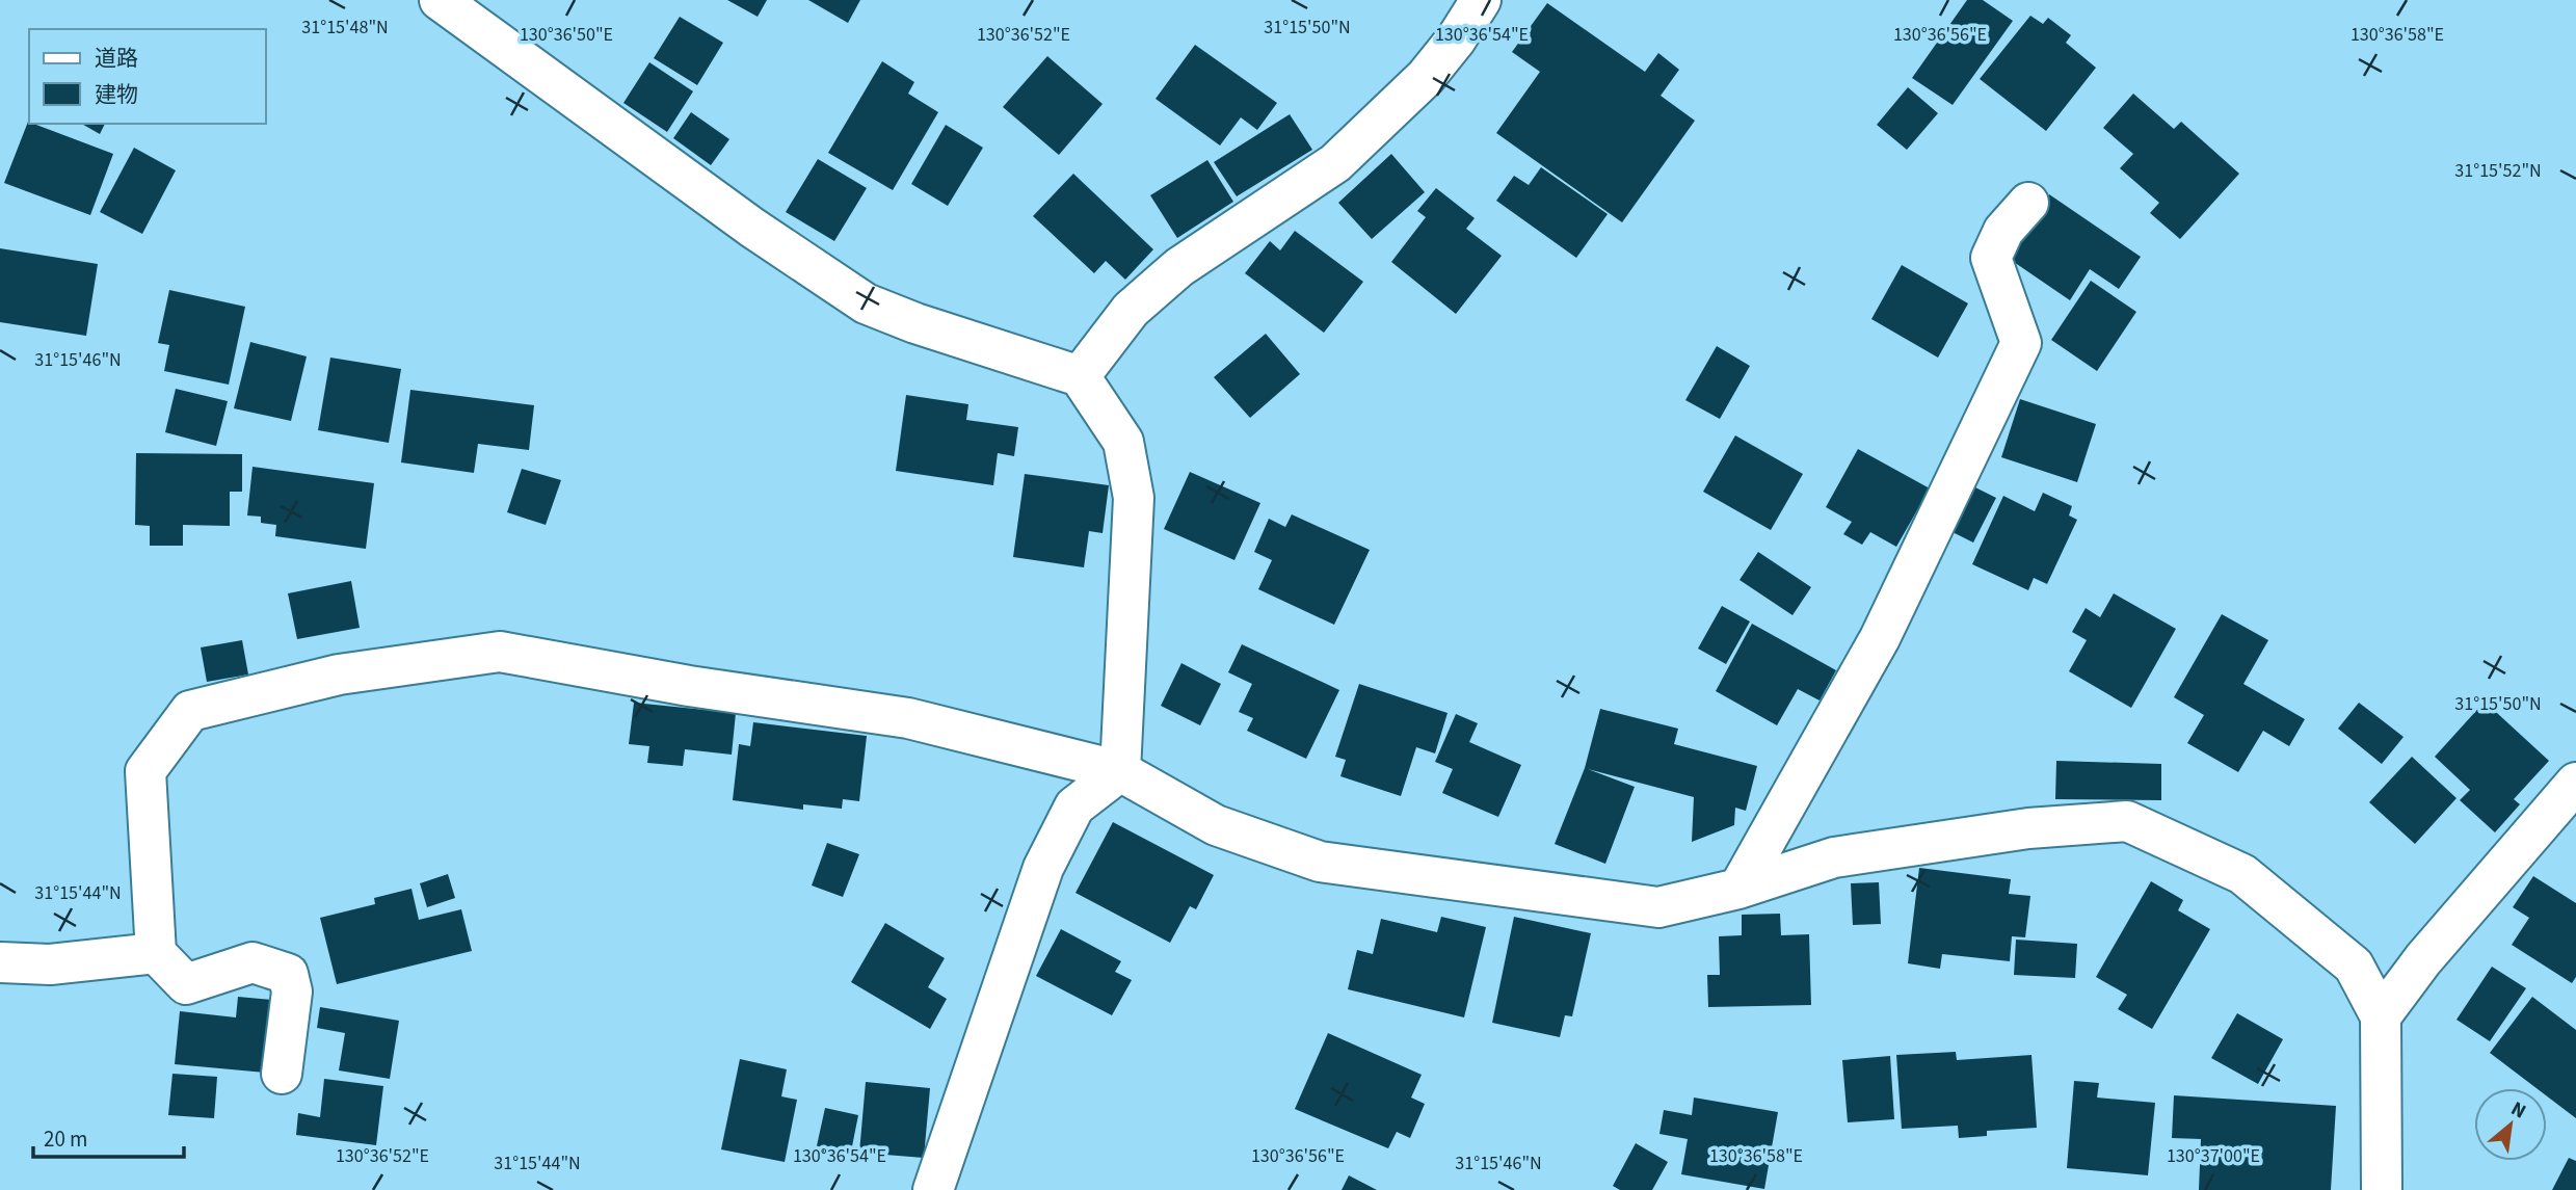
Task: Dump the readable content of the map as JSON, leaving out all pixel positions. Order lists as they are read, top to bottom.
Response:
{
  "legend": ["道路", "建物"],
  "scale_bar": "20 m",
  "north": "top right",
  "coordinates": [
    "31°15'48\"N",
    "31°15'50\"N",
    "130°36'50\"E",
    "130°36'52\"E",
    "130°36'54\"E",
    "130°36'56\"E",
    "130°36'58\"E",
    "31°15'52\"N",
    "31°15'46\"N",
    "31°15'44\"N",
    "130°37'00\"E"
  ]
}
